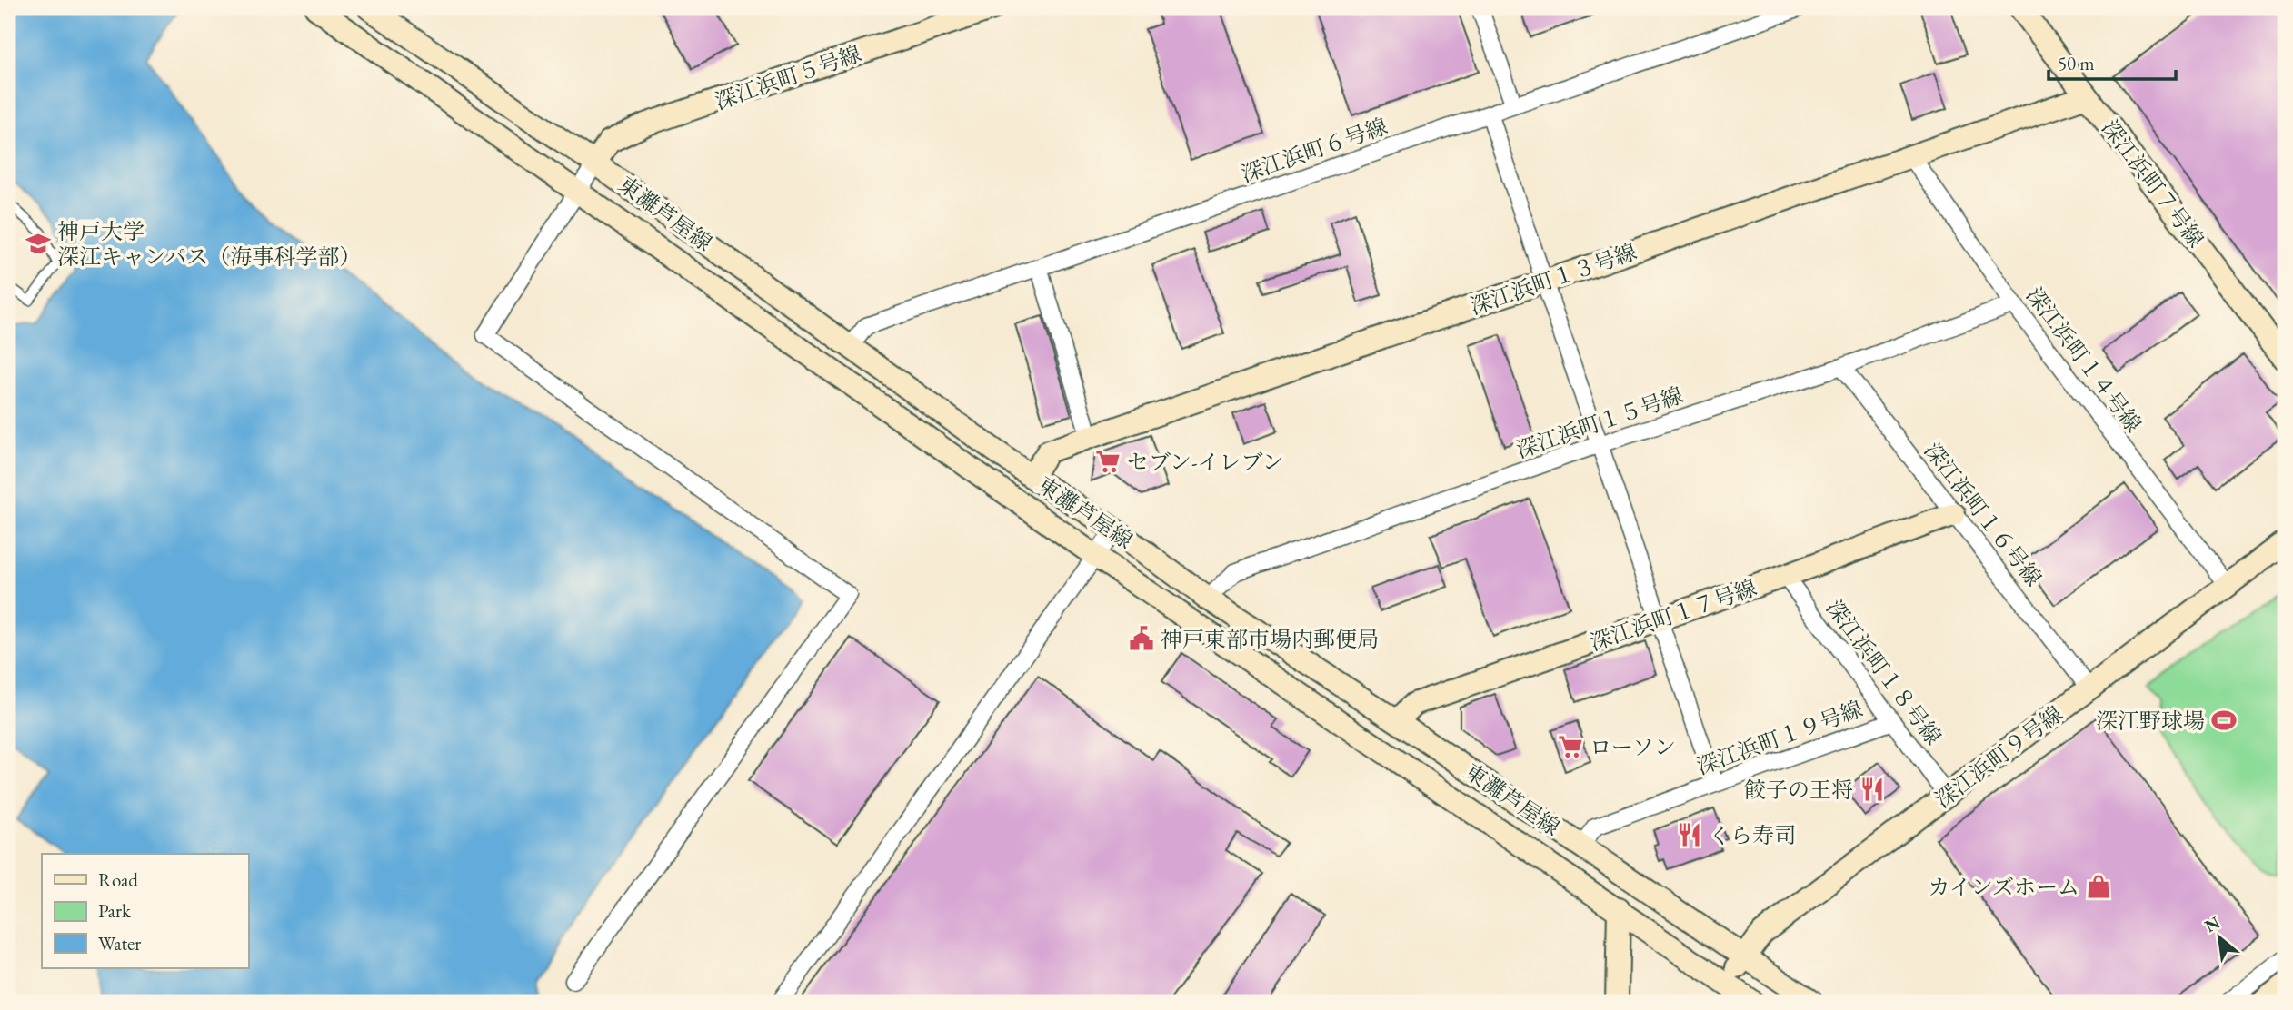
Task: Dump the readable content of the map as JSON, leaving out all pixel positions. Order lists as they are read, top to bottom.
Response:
{
  "streets": {
    "main road": [
      "深江浜町５号線",
      "深江浜町７号線",
      "東灘芦屋線",
      "深江浜町１３号線",
      "深江浜町１７号線",
      "深江浜町９号線"
    ],
    "street": [
      "深江浜町６号線",
      "深江浜町１４号線",
      "深江浜町１５号線",
      "深江浜町１６号線",
      "深江浜町１８号線",
      "深江浜町１９号線"
    ]
  },
  "crossings": [
    ["深江浜町５号線", "東灘芦屋線"],
    ["深江浜町６号線", "東灘芦屋線"],
    ["深江浜町７号線", "深江浜町１３号線"],
    ["東灘芦屋線", "深江浜町１３号線"],
    ["東灘芦屋線", "深江浜町１５号線"],
    ["東灘芦屋線", "深江浜町１７号線"],
    ["東灘芦屋線", "深江浜町１９号線"],
    ["東灘芦屋線", "深江浜町９号線"],
    ["深江浜町１３号線", "深江浜町１４号線"],
    ["深江浜町１４号線", "深江浜町１５号線"],
    ["深江浜町１４号線", "深江浜町９号線"],
    ["深江浜町１５号線", "深江浜町１６号線"],
    ["深江浜町１６号線", "深江浜町１７号線"],
    ["深江浜町１６号線", "深江浜町９号線"],
    ["深江浜町１７号線", "深江浜町１８号線"],
    ["深江浜町１８号線", "深江浜町１９号線"],
    ["深江浜町１８号線", "深江浜町９号線"]
  ],
  "places": {
    "school or university": ["神戸大学 深江キャンパス（海事科学部）"],
    "supermarket": ["セブン-イレブン", "ローソン"],
    "public building": ["神戸東部市場内郵便局"],
    "sports": ["深江野球場"],
    "restaurant": ["餃子の王将", "くら寿司"],
    "shop": ["カインズホーム"]
  },
  "legend": ["Road", "Park", "Water"],
  "scale_bar": "50 m",
  "north": "top left"
}
